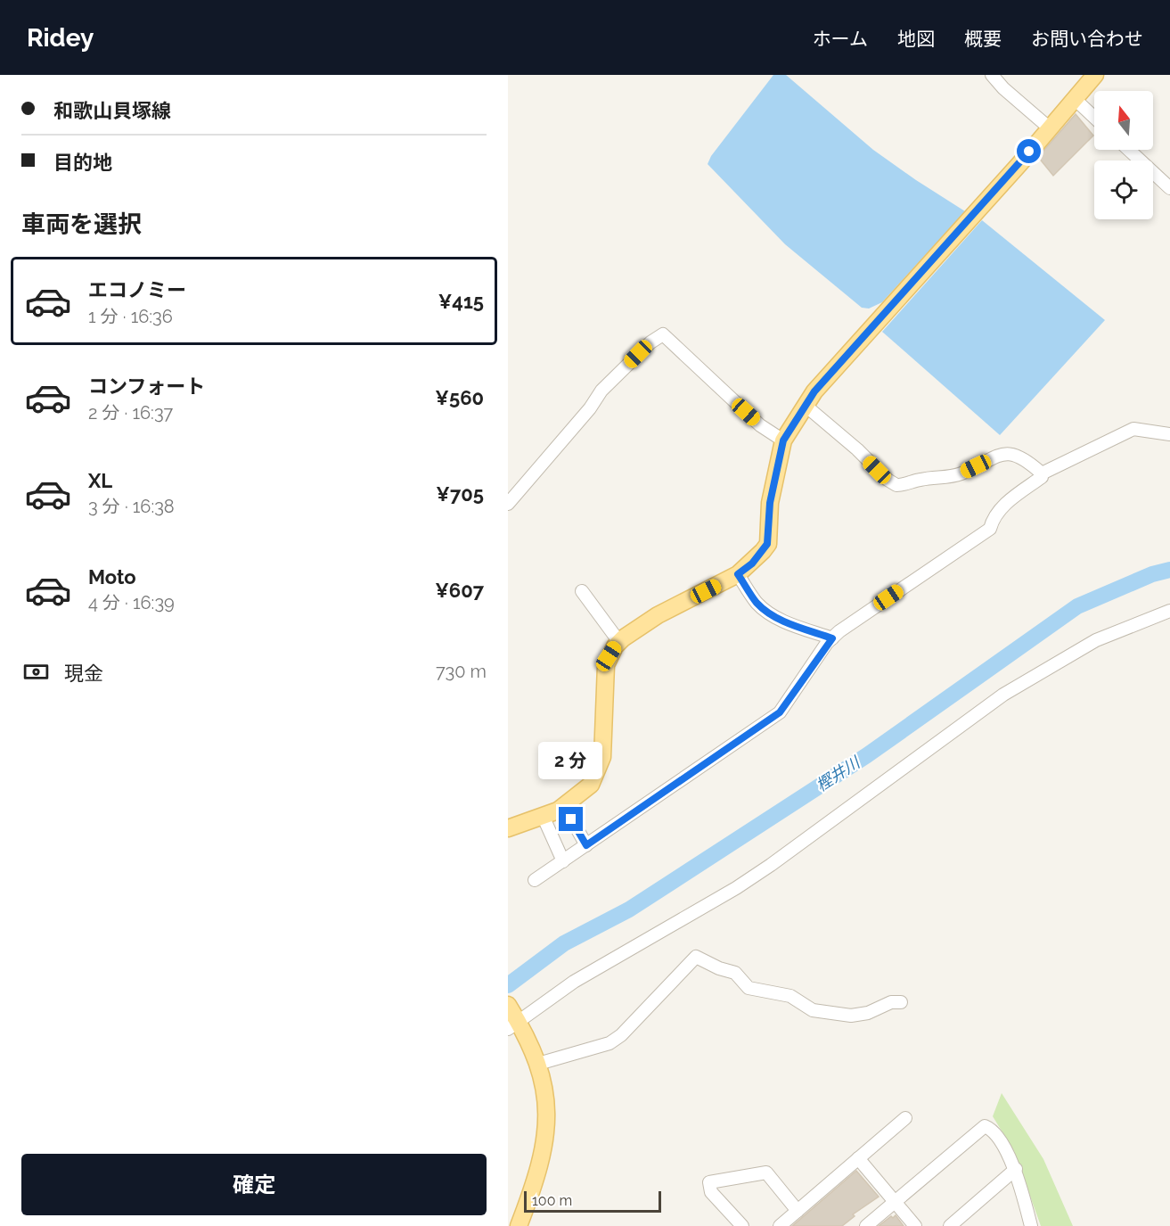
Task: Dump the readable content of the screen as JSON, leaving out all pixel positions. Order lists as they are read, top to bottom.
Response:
{
  "water": ["樫井川"],
  "scale_bar": "100 m",
  "north": "top",
  "page": {
    "header": "Ridey",
    "nav": [
      "ホーム",
      "地図",
      "概要",
      "お問い合わせ"
    ],
    "banner": ["和歌山貝塚線", "目的地"],
    "heading": "車両を選択",
    "list": [
      {
        "name": "エコノミー",
        "note": "1 分 · 16:36",
        "value": "¥415"
      },
      {
        "name": "コンフォート",
        "note": "2 分 · 16:37",
        "value": "¥560"
      },
      {
        "name": "XL",
        "note": "3 分 · 16:38",
        "value": "¥705"
      },
      {
        "name": "Moto",
        "note": "4 分 · 16:39",
        "value": "¥607"
      }
    ],
    "pay": ["現金", "730 m"],
    "bubble": "2 分",
    "buttons": "確定",
    "scale": "100 m"
  }
}
